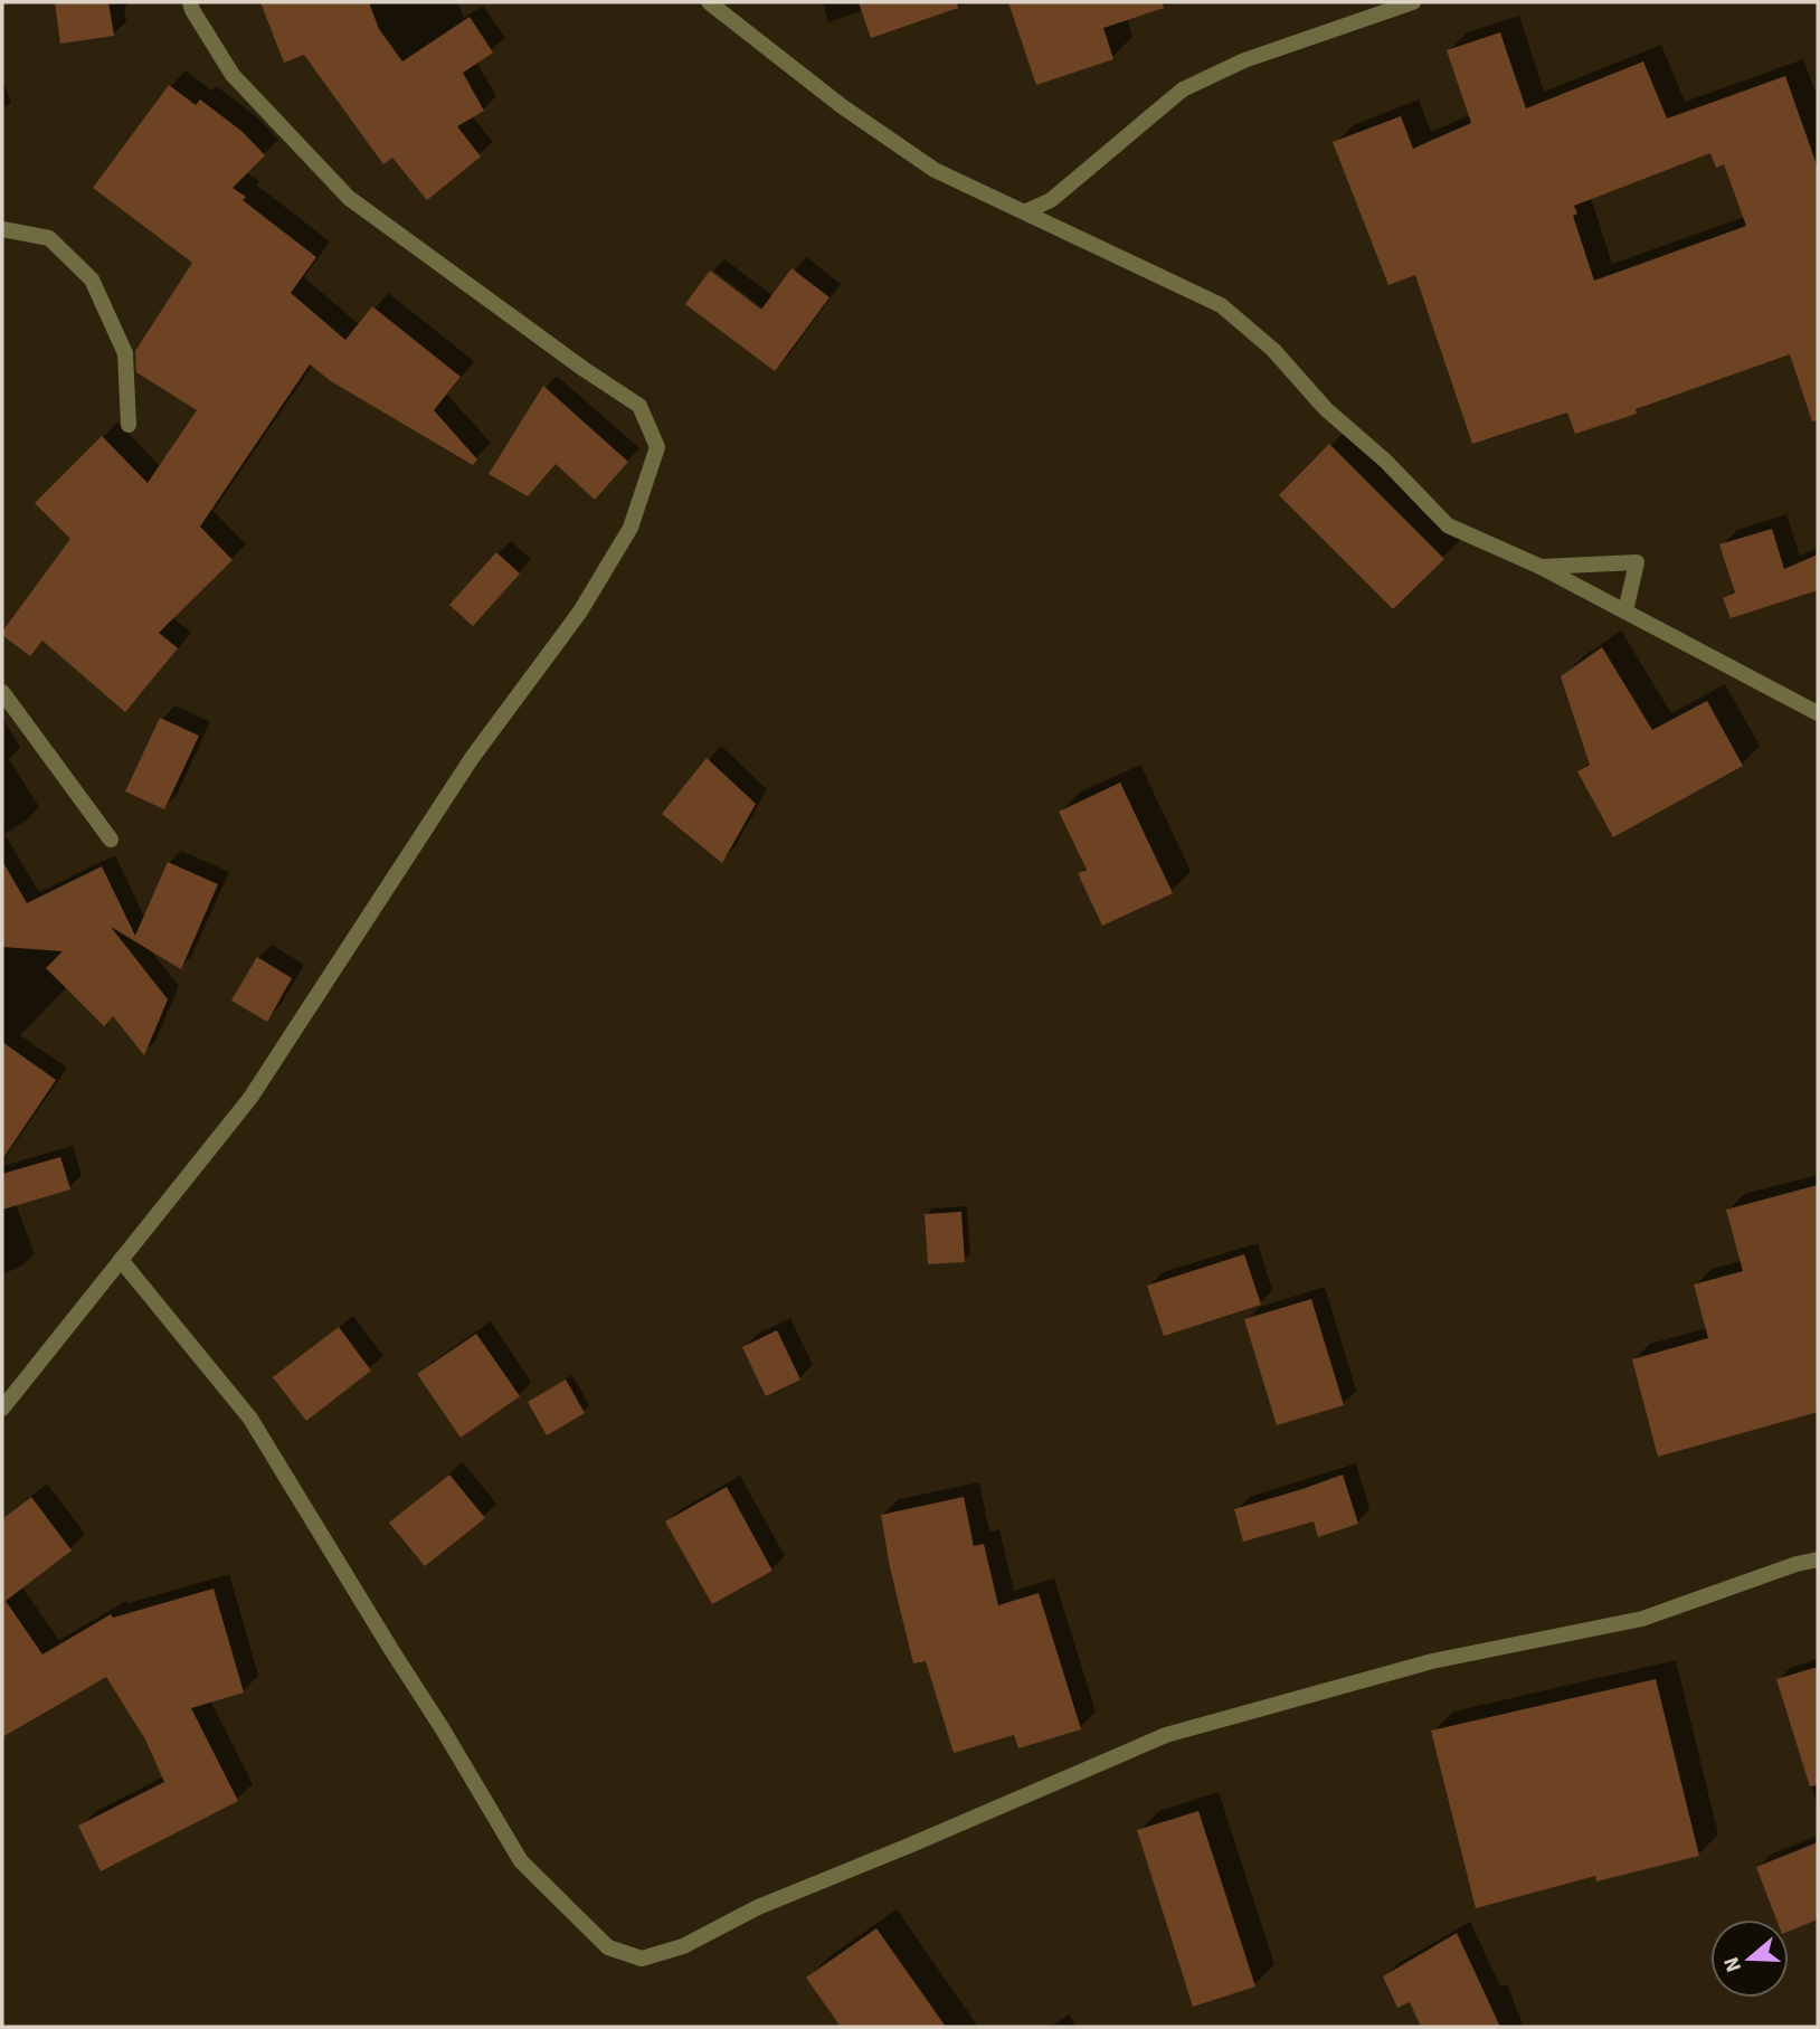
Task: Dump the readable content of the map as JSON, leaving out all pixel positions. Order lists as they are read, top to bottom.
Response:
{
  "north": "left"
}
